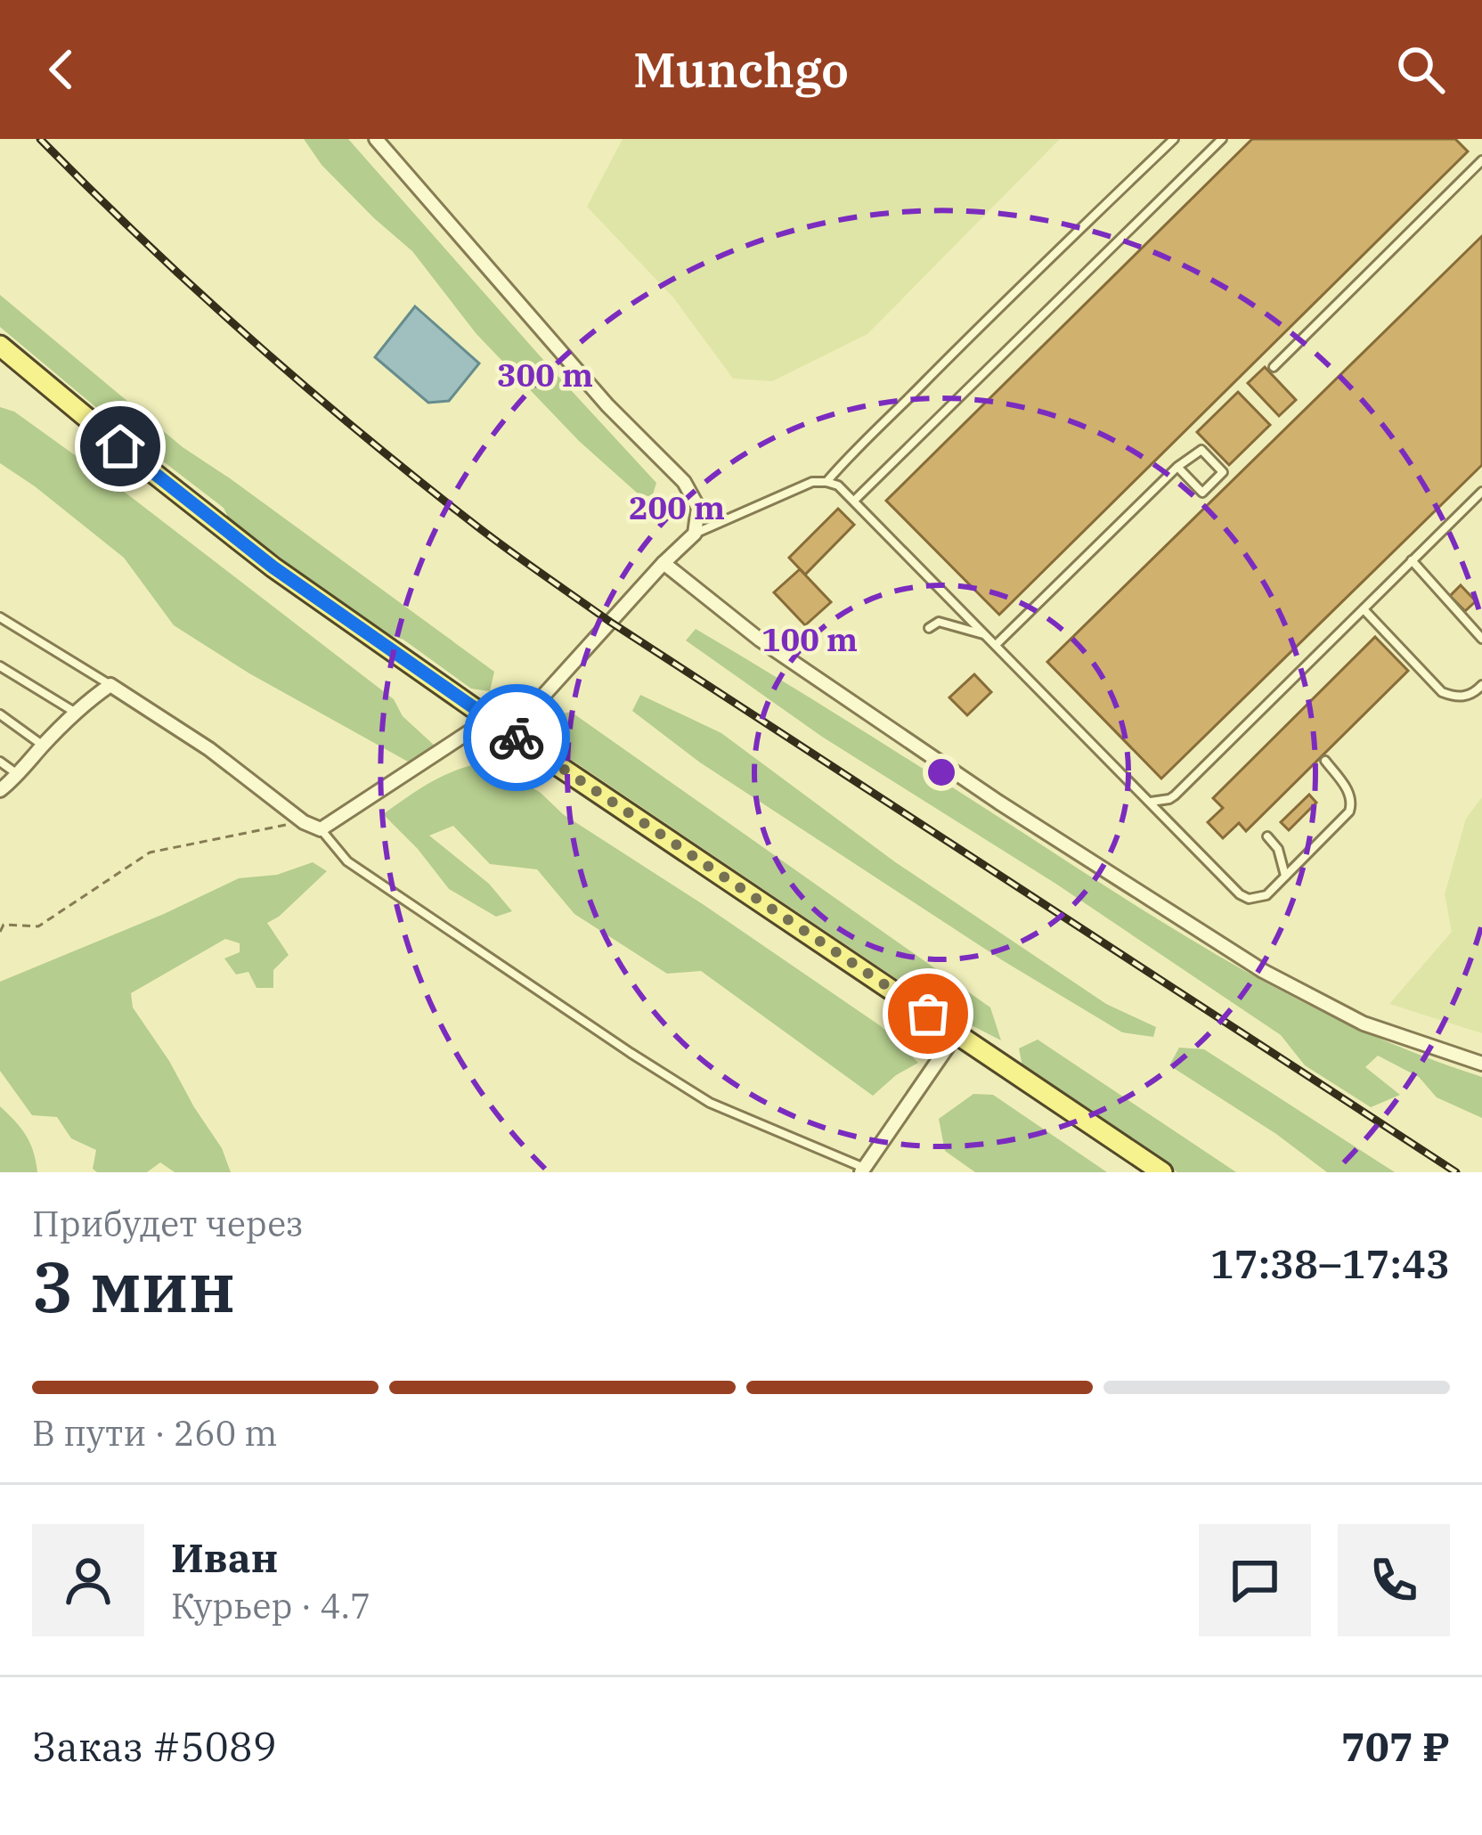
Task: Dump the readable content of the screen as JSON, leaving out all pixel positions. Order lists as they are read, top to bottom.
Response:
{
  "page": {
    "header": "Munchgo",
    "heading": ["3 мин", "Прибудет через", "17:38–17:43"],
    "panel": [
      "Иван",
      "Курьер · 4.7",
      "Заказ #5089",
      "707 ₽"
    ],
    "bar": "В пути · 260 m"
  },
  "rings": ["300 m", "200 m", "100 m"]
}
